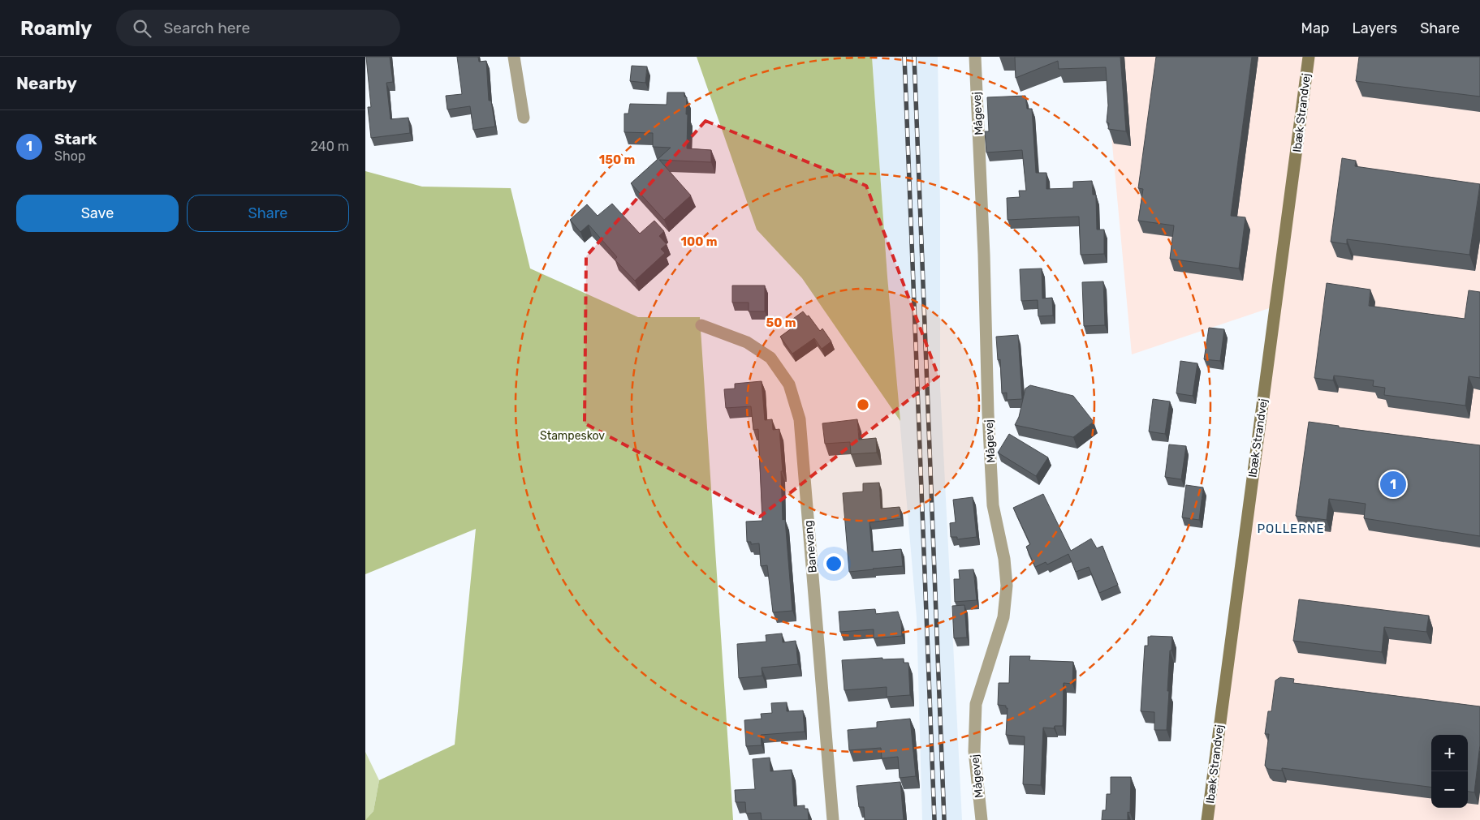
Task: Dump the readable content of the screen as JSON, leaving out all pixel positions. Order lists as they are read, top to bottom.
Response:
{
  "streets": {
    "street": ["Ibæk Strandvej", "Mågevej", "Banevang"]
  },
  "districts": ["POLLERNE"],
  "parks": ["Stampeskov"],
  "page": {
    "header": "Roamly",
    "search": "Search here",
    "nav": ["Map", "Layers", "Share"],
    "heading": "Nearby",
    "list": [
      {
        "mark": "1",
        "name": "Stark",
        "note": "Shop",
        "value": "240 m"
      }
    ],
    "buttons": ["Save", "Share"],
    "pins": "1",
    "map_buttons": ["+", "−"]
  },
  "rings": ["150 m", "100 m", "50 m"]
}
